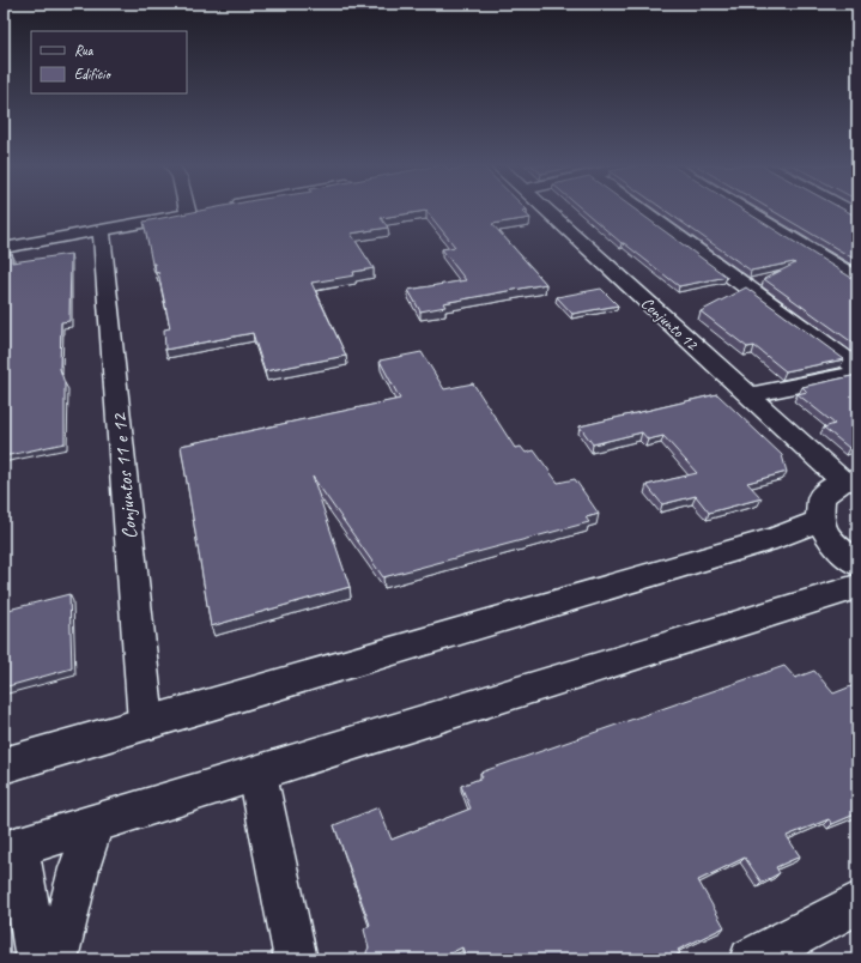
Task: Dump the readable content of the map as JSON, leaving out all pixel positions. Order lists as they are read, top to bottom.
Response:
{
  "streets": {
    "street": ["Conjunto 12", "Conjuntos 11 e 12"]
  },
  "legend": ["Rua", "Edifício"]
}
